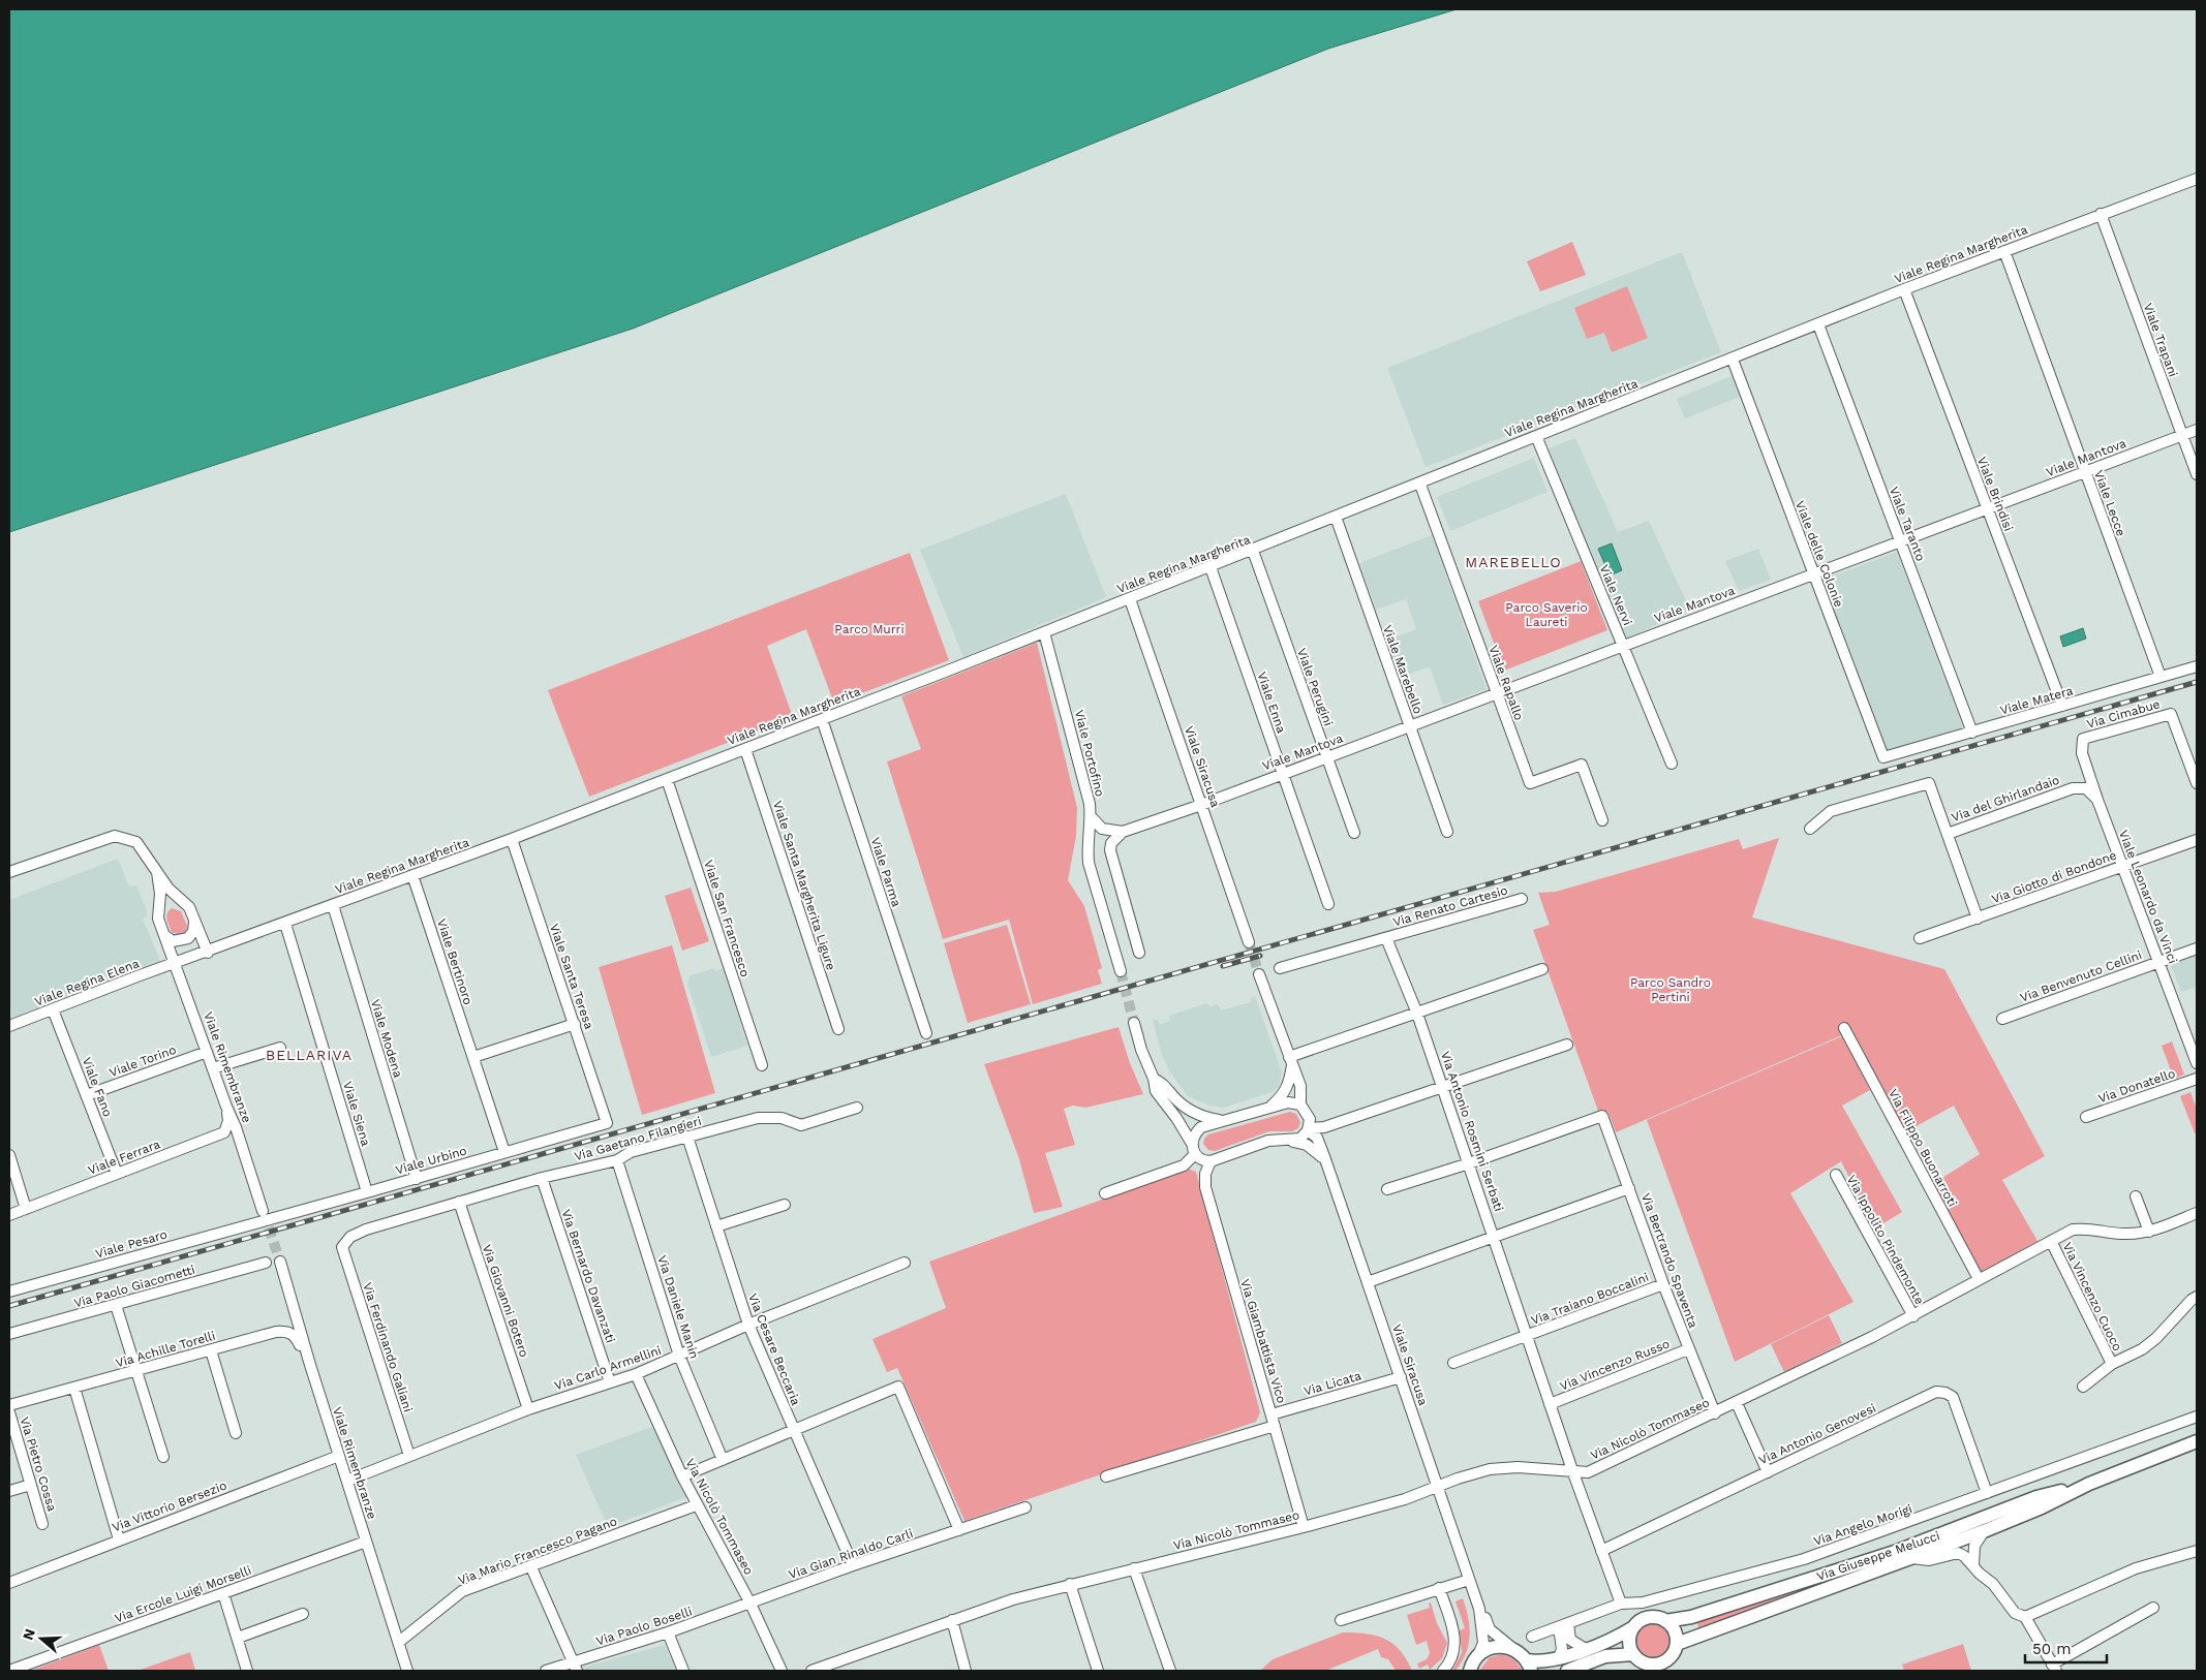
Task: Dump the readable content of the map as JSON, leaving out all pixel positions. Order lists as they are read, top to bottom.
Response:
{
  "streets": {
    "main road": ["Via Giuseppe Melucci"],
    "street": [
      "Viale Regina Margherita",
      "Viale Trapani",
      "Viale Mantova",
      "Viale Brindisi",
      "Viale Lecce",
      "Viale Taranto",
      "Viale delle Colonie",
      "Viale Nervi",
      "Viale Marebello",
      "Viale Rapallo",
      "Viale Perugini",
      "Viale Matera",
      "Viale Enna",
      "Via Cimabue",
      "Viale Portofino",
      "Viale Siracusa",
      "Via del Ghirlandaio",
      "Viale Parma",
      "Via Giotto di Bondone",
      "Viale Santa Margherita Ligure",
      "Viale Leonardo da Vinci",
      "Via Renato Cartesio",
      "Viale San Francesco",
      "Viale Bertinoro",
      "Viale Santa Teresa",
      "Via Benvenuto Cellini",
      "Viale Regina Elena",
      "Viale Modena",
      "Viale Torino",
      "Viale Rimembranze",
      "Via Donatello",
      "Viale Fano",
      "Viale Siena",
      "Via Antonio Rosmini Serbati",
      "Via Gaetano Filangieri",
      "Via Filippo Buonarroti",
      "Viale Ferrara",
      "Viale Urbino",
      "Via Ippolito Pindemonte",
      "Viale Pesaro",
      "Via Bertrando Spaventa",
      "Via Bernardo Davanzati",
      "Via Paolo Giacometti",
      "Via Vincenzo Cuoco",
      "Via Traiano Boccalini",
      "Via Giovanni Botero",
      "Via Daniele Manin",
      "Via Giambattista Vico",
      "Via Ferdinando Galiani",
      "Via Achille Torelli",
      "Via Cesare Beccaria",
      "Via Vincenzo Russo",
      "Via Carlo Armellini",
      "Via Licata",
      "Via Nicolò Tommaseo",
      "Via Antonio Genovesi",
      "Via Pietro Cossa",
      "Via Vittorio Bersezio",
      "Via Angelo Morigi",
      "Via Mario Francesco Pagano",
      "Via Gian Rinaldo Carli",
      "Via Ercole Luigi Morselli",
      "Via Paolo Boselli"
    ]
  },
  "crossings": [
    ["Viale Regina Margherita", "Viale Trapani"],
    ["Viale Regina Margherita", "Viale Brindisi"],
    ["Viale Regina Margherita", "Viale Lecce"],
    ["Viale Regina Margherita", "Viale Taranto"],
    ["Viale Regina Margherita", "Viale delle Colonie"],
    ["Viale Regina Margherita", "Viale Nervi"],
    ["Viale Regina Margherita", "Viale Marebello"],
    ["Viale Regina Margherita", "Viale Rapallo"],
    ["Viale Regina Margherita", "Viale Perugini"],
    ["Viale Regina Margherita", "Viale Enna"],
    ["Viale Regina Margherita", "Viale Portofino"],
    ["Viale Regina Margherita", "Viale Siracusa"],
    ["Viale Regina Margherita", "Viale Parma"],
    ["Viale Regina Margherita", "Viale Santa Margherita Ligure"],
    ["Viale Regina Margherita", "Viale San Francesco"],
    ["Viale Regina Margherita", "Viale Bertinoro"],
    ["Viale Regina Margherita", "Viale Santa Teresa"],
    ["Viale Regina Margherita", "Viale Regina Elena"],
    ["Viale Regina Margherita", "Viale Modena"],
    ["Viale Regina Margherita", "Viale Rimembranze"],
    ["Viale Regina Margherita", "Viale Siena"],
    ["Viale Trapani", "Viale Mantova"],
    ["Viale Mantova", "Viale Brindisi"],
    ["Viale Mantova", "Viale Lecce"],
    ["Viale Mantova", "Viale Taranto"],
    ["Viale Mantova", "Viale delle Colonie"],
    ["Viale Mantova", "Viale Nervi"],
    ["Viale Mantova", "Viale Marebello"],
    ["Viale Mantova", "Viale Rapallo"],
    ["Viale Mantova", "Viale Perugini"],
    ["Viale Mantova", "Viale Enna"],
    ["Viale Mantova", "Viale Siracusa"],
    ["Viale Brindisi", "Viale Matera"],
    ["Viale Lecce", "Viale Matera"],
    ["Viale Taranto", "Viale Matera"],
    ["Viale delle Colonie", "Viale Matera"],
    ["Via Cimabue", "Viale Leonardo da Vinci"],
    ["Viale Siracusa", "Via Licata"],
    ["Viale Siracusa", "Via Nicolò Tommaseo"],
    ["Via del Ghirlandaio", "Viale Leonardo da Vinci"],
    ["Via Giotto di Bondone", "Viale Leonardo da Vinci"],
    ["Viale Leonardo da Vinci", "Via Benvenuto Cellini"],
    ["Via Renato Cartesio", "Via Antonio Rosmini Serbati"],
    ["Viale Bertinoro", "Viale Urbino"],
    ["Viale Santa Teresa", "Viale Urbino"],
    ["Viale Regina Elena", "Viale Rimembranze"],
    ["Viale Regina Elena", "Viale Fano"],
    ["Viale Modena", "Viale Urbino"],
    ["Viale Torino", "Viale Rimembranze"],
    ["Viale Torino", "Viale Fano"],
    ["Viale Rimembranze", "Viale Ferrara"],
    ["Viale Rimembranze", "Viale Urbino"],
    ["Viale Rimembranze", "Viale Pesaro"],
    ["Viale Rimembranze", "Via Achille Torelli"],
    ["Viale Rimembranze", "Via Carlo Armellini"],
    ["Viale Rimembranze", "Via Vittorio Bersezio"],
    ["Viale Rimembranze", "Via Mario Francesco Pagano"],
    ["Viale Rimembranze", "Via Ercole Luigi Morselli"],
    ["Viale Fano", "Viale Ferrara"],
    ["Viale Siena", "Viale Urbino"],
    ["Via Antonio Rosmini Serbati", "Via Bertrando Spaventa"],
    ["Via Antonio Rosmini Serbati", "Via Traiano Boccalini"],
    ["Via Antonio Rosmini Serbati", "Via Vincenzo Russo"],
    ["Via Antonio Rosmini Serbati", "Via Nicolò Tommaseo"],
    ["Via Antonio Rosmini Serbati", "Via Antonio Genovesi"],
    ["Via Antonio Rosmini Serbati", "Via Angelo Morigi"],
    ["Via Gaetano Filangieri", "Via Bernardo Davanzati"],
    ["Via Gaetano Filangieri", "Via Giovanni Botero"],
    ["Via Gaetano Filangieri", "Via Daniele Manin"],
    ["Via Gaetano Filangieri", "Via Ferdinando Galiani"],
    ["Via Gaetano Filangieri", "Via Cesare Beccaria"],
    ["Via Filippo Buonarroti", "Via Nicolò Tommaseo"],
    ["Viale Urbino", "Viale Pesaro"],
    ["Via Ippolito Pindemonte", "Via Nicolò Tommaseo"],
    ["Via Bertrando Spaventa", "Via Traiano Boccalini"],
    ["Via Bertrando Spaventa", "Via Vincenzo Russo"],
    ["Via Bertrando Spaventa", "Via Nicolò Tommaseo"],
    ["Via Bernardo Davanzati", "Via Carlo Armellini"],
    ["Via Vincenzo Cuoco", "Via Nicolò Tommaseo"],
    ["Via Giovanni Botero", "Via Carlo Armellini"],
    ["Via Daniele Manin", "Via Carlo Armellini"],
    ["Via Giambattista Vico", "Via Licata"],
    ["Via Giambattista Vico", "Via Nicolò Tommaseo"],
    ["Via Ferdinando Galiani", "Via Carlo Armellini"],
    ["Via Cesare Beccaria", "Via Carlo Armellini"],
    ["Via Cesare Beccaria", "Via Gian Rinaldo Carli"],
    ["Via Carlo Armellini", "Via Nicolò Tommaseo"],
    ["Via Nicolò Tommaseo", "Via Mario Francesco Pagano"],
    ["Via Nicolò Tommaseo", "Via Gian Rinaldo Carli"],
    ["Via Nicolò Tommaseo", "Via Paolo Boselli"],
    ["Via Antonio Genovesi", "Via Angelo Morigi"],
    ["Via Gian Rinaldo Carli", "Via Paolo Boselli"]
  ],
  "districts": ["MAREBELLO", "BELLARIVA"],
  "parks": ["Parco Saverio Laureti", "Parco Murri", "Parco Sandro Pertini"],
  "scale_bar": "50 m",
  "north": "left"
}
